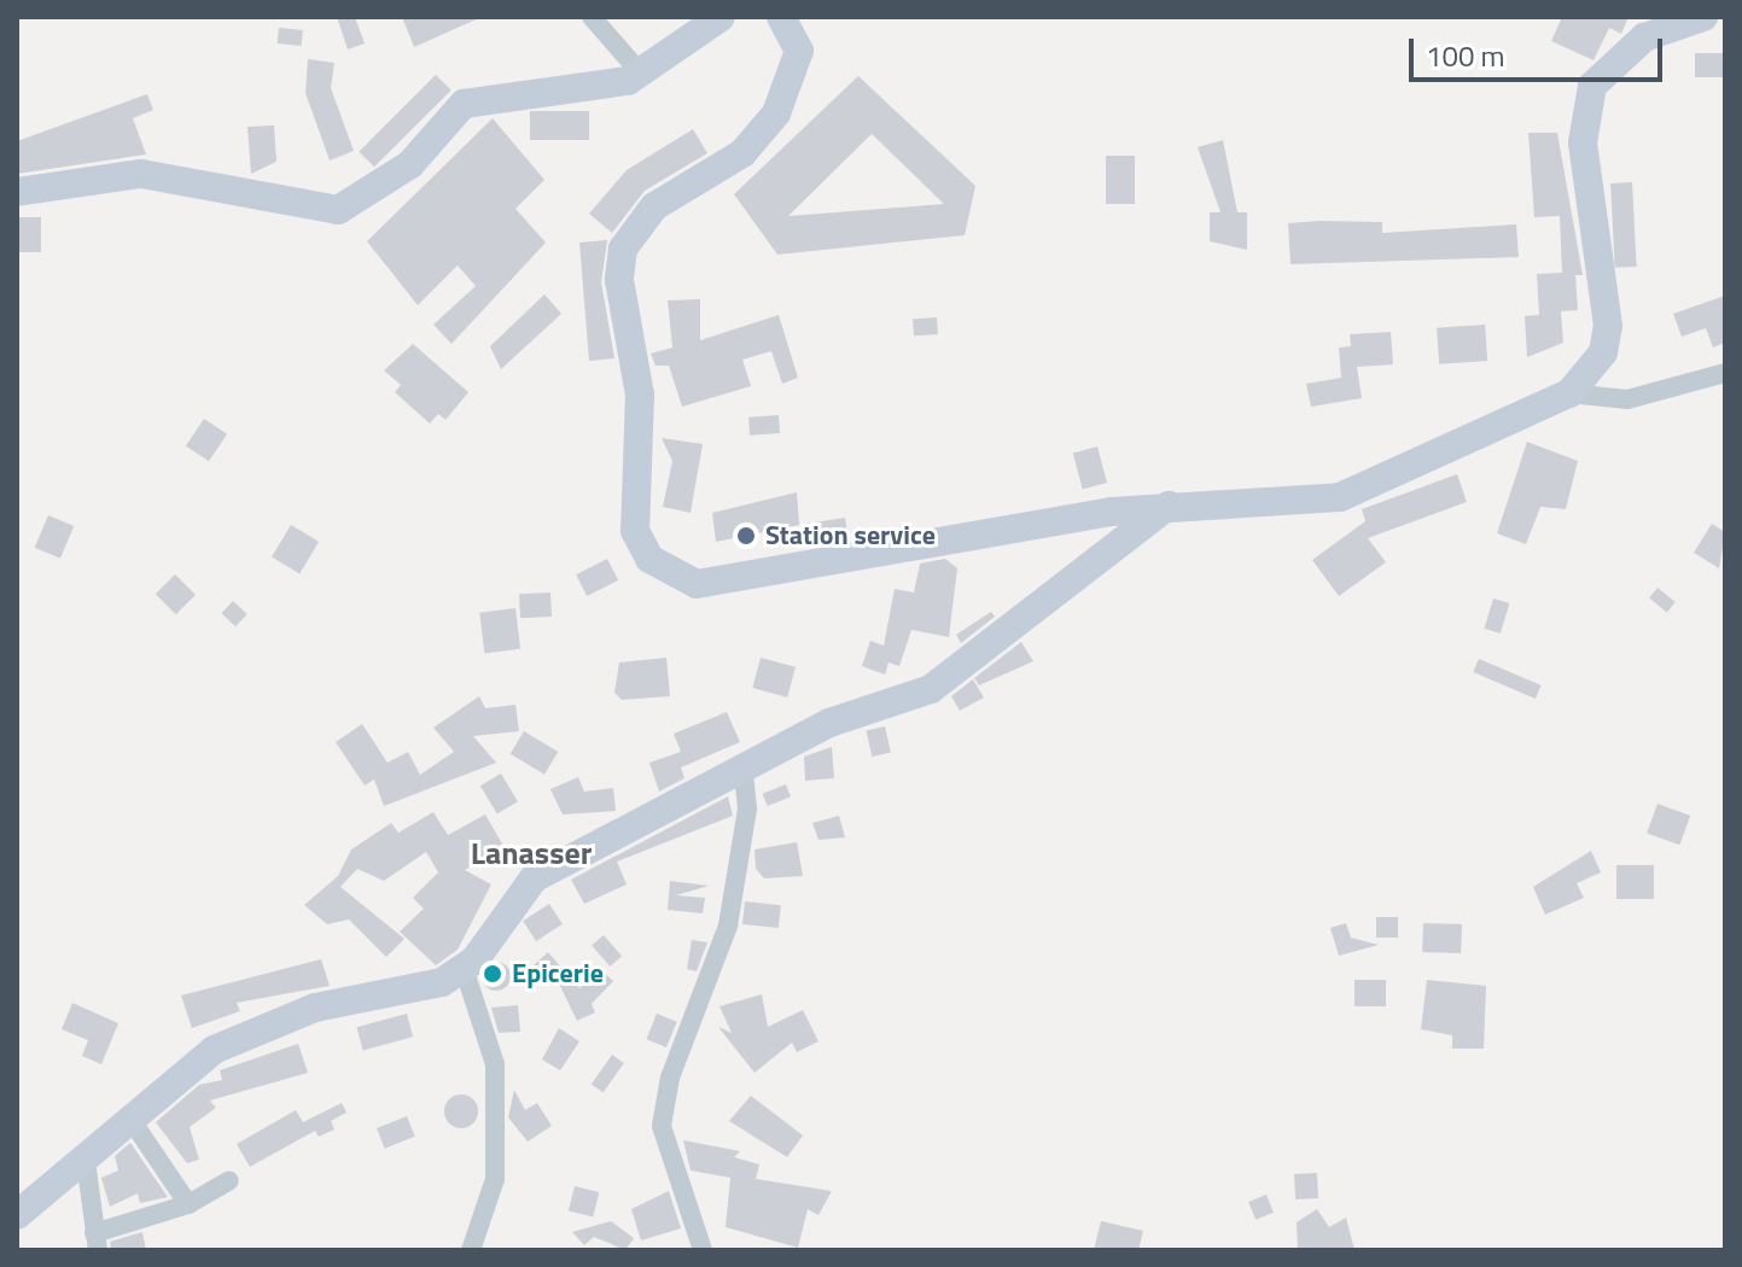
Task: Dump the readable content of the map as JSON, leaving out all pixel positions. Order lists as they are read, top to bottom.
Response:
{
  "districts": ["Lanasser"],
  "places": ["Station service", "Epicerie"],
  "scale_bar": "100 m"
}
